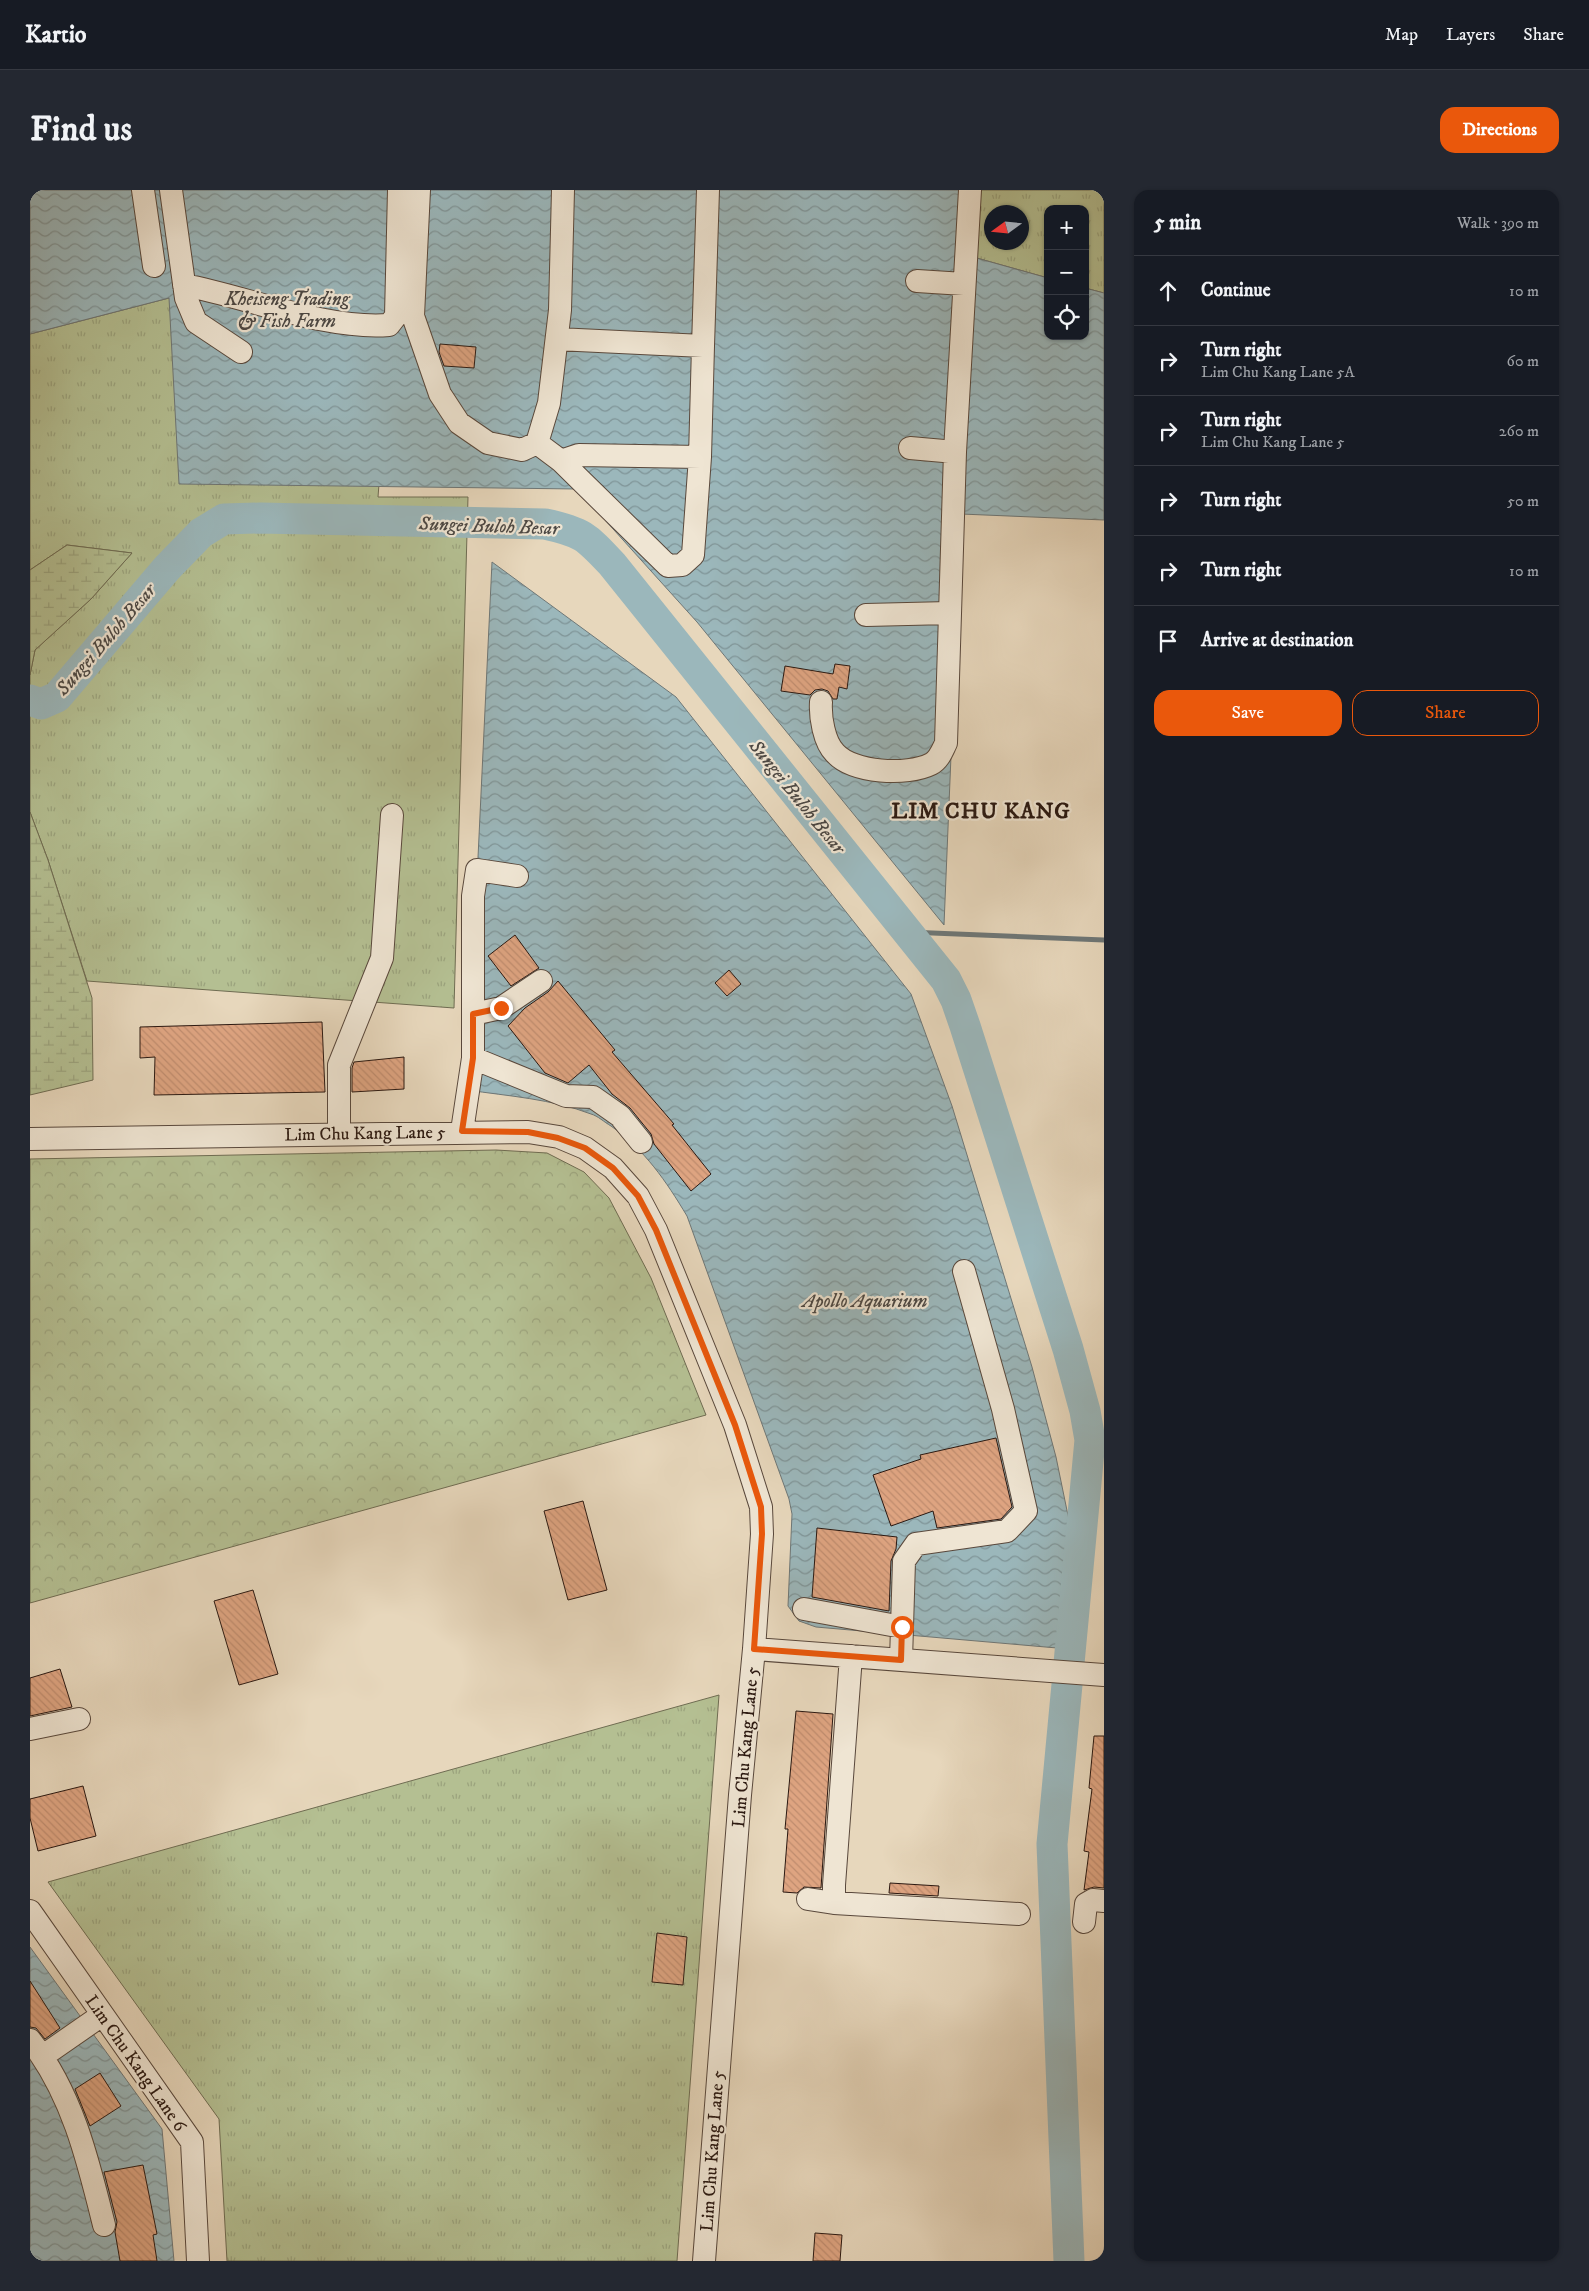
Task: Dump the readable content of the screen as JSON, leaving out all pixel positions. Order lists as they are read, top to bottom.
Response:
{
  "streets": {
    "street": ["Lim Chu Kang Lane 5", "Lim Chu Kang Lane 6"]
  },
  "districts": ["LIM CHU KANG"],
  "water": ["Kheiseng Trading & Fish Farm", "Sungei Buloh Besar", "Apollo Aquarium"],
  "north": "left",
  "page": {
    "header": "Kartio",
    "nav": ["Map", "Layers", "Share"],
    "buttons": [
      "Directions",
      ["Save", "Share"]
    ],
    "title": "Find us",
    "heading": ["5 min", "Walk · 390 m"],
    "map_buttons": ["+", "−"],
    "list": [
      ["Continue", "10 m"],
      ["Turn right", "Lim Chu Kang Lane 5A", "60 m"],
      ["Turn right", "Lim Chu Kang Lane 5", "260 m"],
      ["Turn right", "50 m"],
      ["Turn right", "10 m"],
      "Arrive at destination"
    ]
  }
}
